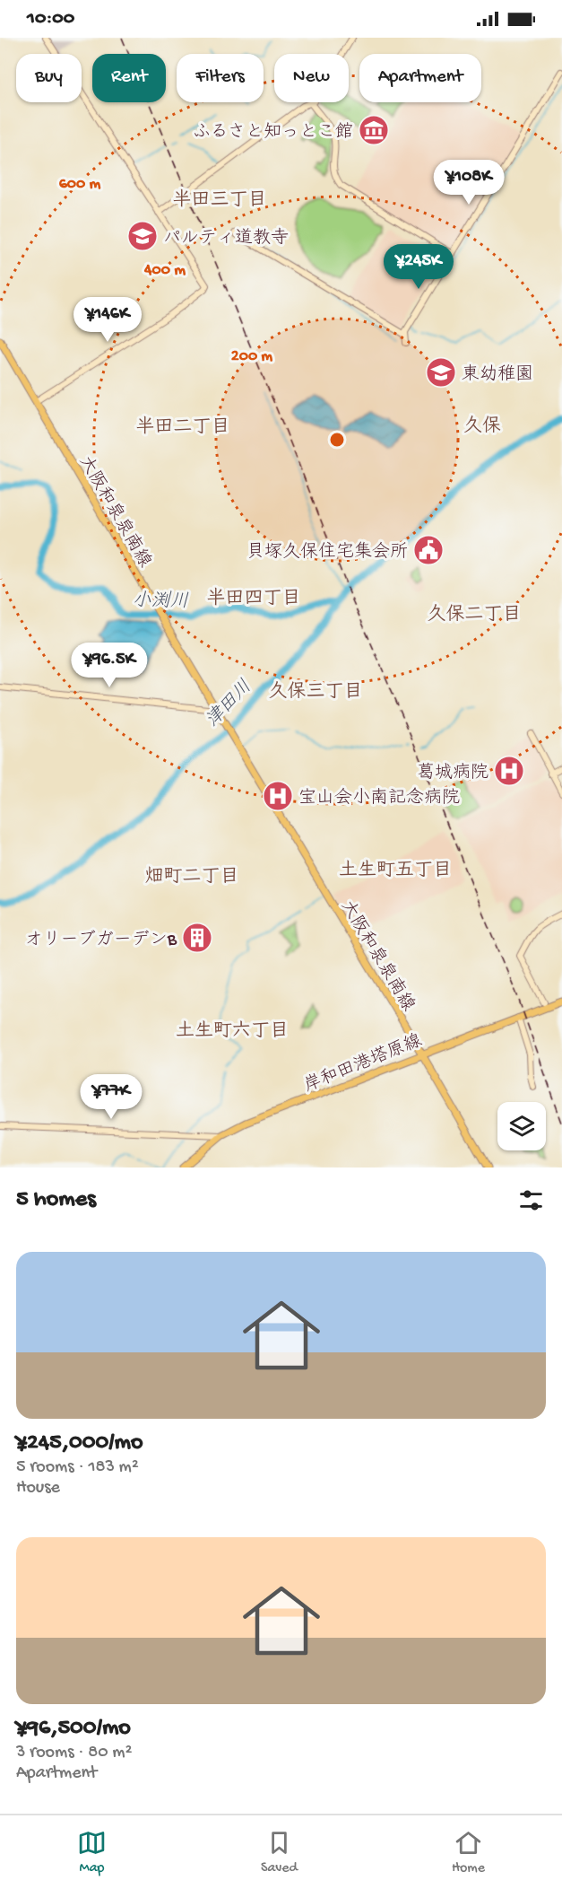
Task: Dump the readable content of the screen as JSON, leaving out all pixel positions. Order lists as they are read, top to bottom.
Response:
{
  "streets": {
    "main road": ["大阪和泉泉南線", "岸和田港塔原線"]
  },
  "crossings": [
    ["大阪和泉泉南線", "岸和田港塔原線"]
  ],
  "districts": [
    "半田三丁目",
    "久保",
    "半田二丁目",
    "半田四丁目",
    "久保二丁目",
    "久保三丁目",
    "土生町五丁目",
    "畑町二丁目",
    "土生町六丁目"
  ],
  "water": ["小渕川", "津田川"],
  "places": {
    "museum": ["ふるさと知っとこ館"],
    "school or university": ["パルティ道教寺", "東幼稚園"],
    "public building": ["貝塚久保住宅集会所"],
    "hospital": ["葛城病院", "宝山会小南記念病院"],
    "building": ["オリーブガーデンB"]
  },
  "page": {
    "status": "10:00",
    "chip": [
      "Buy",
      "Rent",
      "Filters",
      "New",
      "Apartment"
    ],
    "price": [
      "¥108K",
      "¥245K",
      "¥146K",
      "¥96.5K",
      "¥77K"
    ],
    "heading": "5 homes",
    "list": [
      {
        "name": "¥245,000/mo",
        "note": "5 rooms · 183 m² · House"
      },
      {
        "name": "¥96,500/mo",
        "note": "3 rooms · 80 m² · Apartment"
      }
    ],
    "tabs": ["Map", "Saved", "Home"]
  },
  "rings": ["600 m", "400 m", "200 m"]
}
